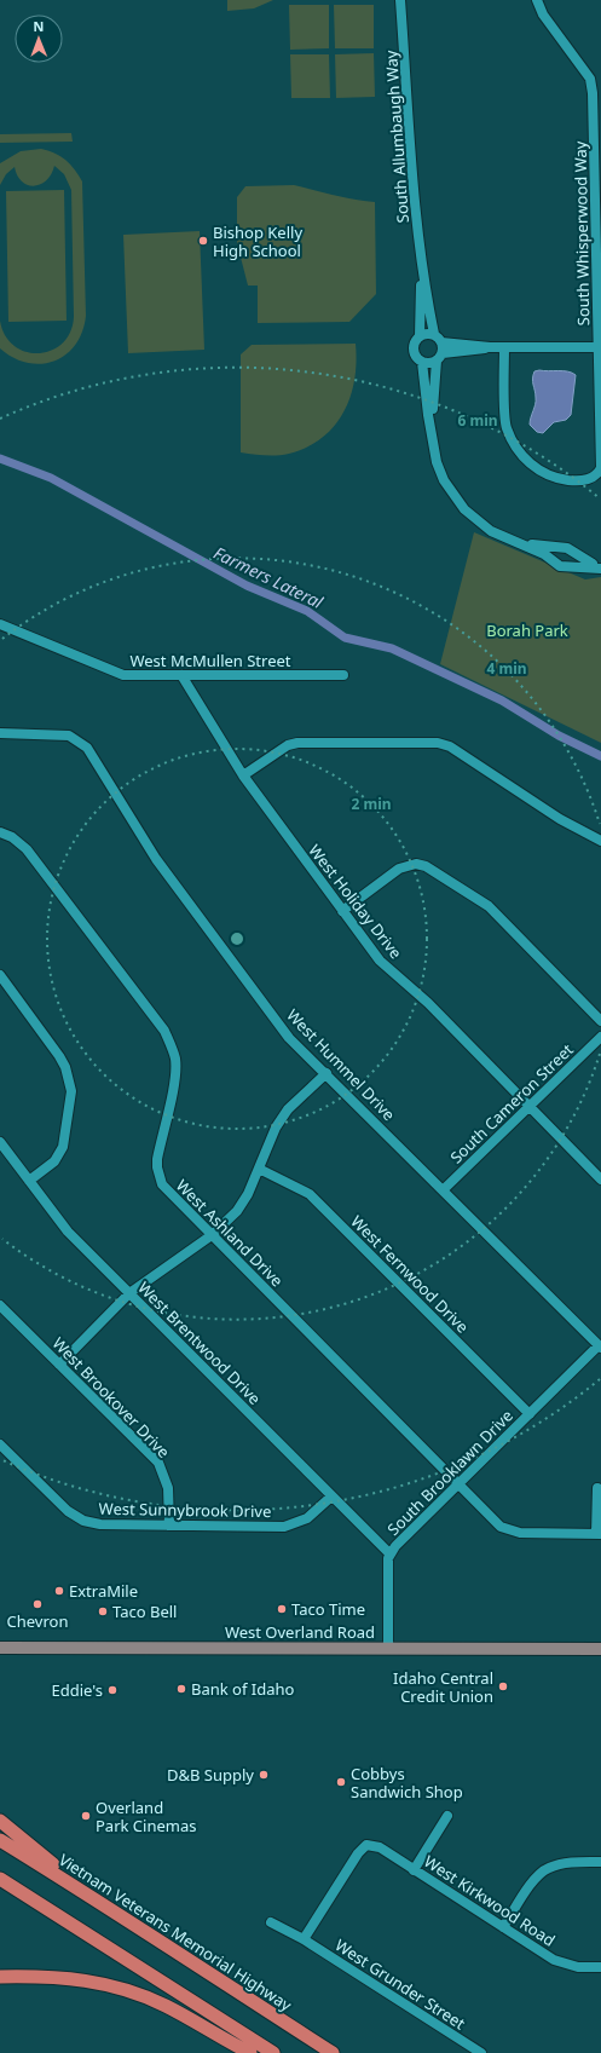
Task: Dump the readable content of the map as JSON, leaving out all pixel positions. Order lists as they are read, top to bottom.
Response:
{
  "streets": {
    "highway": ["Vietnam Veterans Memorial Highway"],
    "main road": ["West Overland Road"],
    "street": [
      "South Allumbaugh Way",
      "South Whisperwood Way",
      "West McMullen Street",
      "West Holiday Drive",
      "West Hummel Drive",
      "South Cameron Street",
      "West Ashland Drive",
      "West Fernwood Drive",
      "West Brentwood Drive",
      "West Brookover Drive",
      "South Brooklawn Drive",
      "West Sunnybrook Drive",
      "West Kirkwood Road",
      "West Grunder Street"
    ]
  },
  "crossings": [
    ["West McMullen Street", "West Holiday Drive"],
    ["West Holiday Drive", "South Cameron Street"],
    ["West Hummel Drive", "South Cameron Street"],
    ["West Hummel Drive", "South Brooklawn Drive"],
    ["West Ashland Drive", "South Brooklawn Drive"],
    ["West Fernwood Drive", "South Brooklawn Drive"],
    ["West Brentwood Drive", "South Brooklawn Drive"],
    ["West Brentwood Drive", "West Sunnybrook Drive"],
    ["West Brookover Drive", "West Sunnybrook Drive"],
    ["South Brooklawn Drive", "West Overland Road"],
    ["West Kirkwood Road", "West Grunder Street"]
  ],
  "water": ["Farmers Lateral"],
  "parks": ["Borah Park"],
  "places": [
    "Bishop Kelly High School",
    "ExtraMile",
    "Chevron",
    "Taco Time",
    "Taco Bell",
    "Idaho Central Credit Union",
    "Bank of Idaho",
    "Eddie's",
    "D&B Supply",
    "Cobbys Sandwich Shop",
    "Overland Park Cinemas"
  ],
  "north": "top",
  "rings": ["6 min", "4 min", "2 min"]
}
